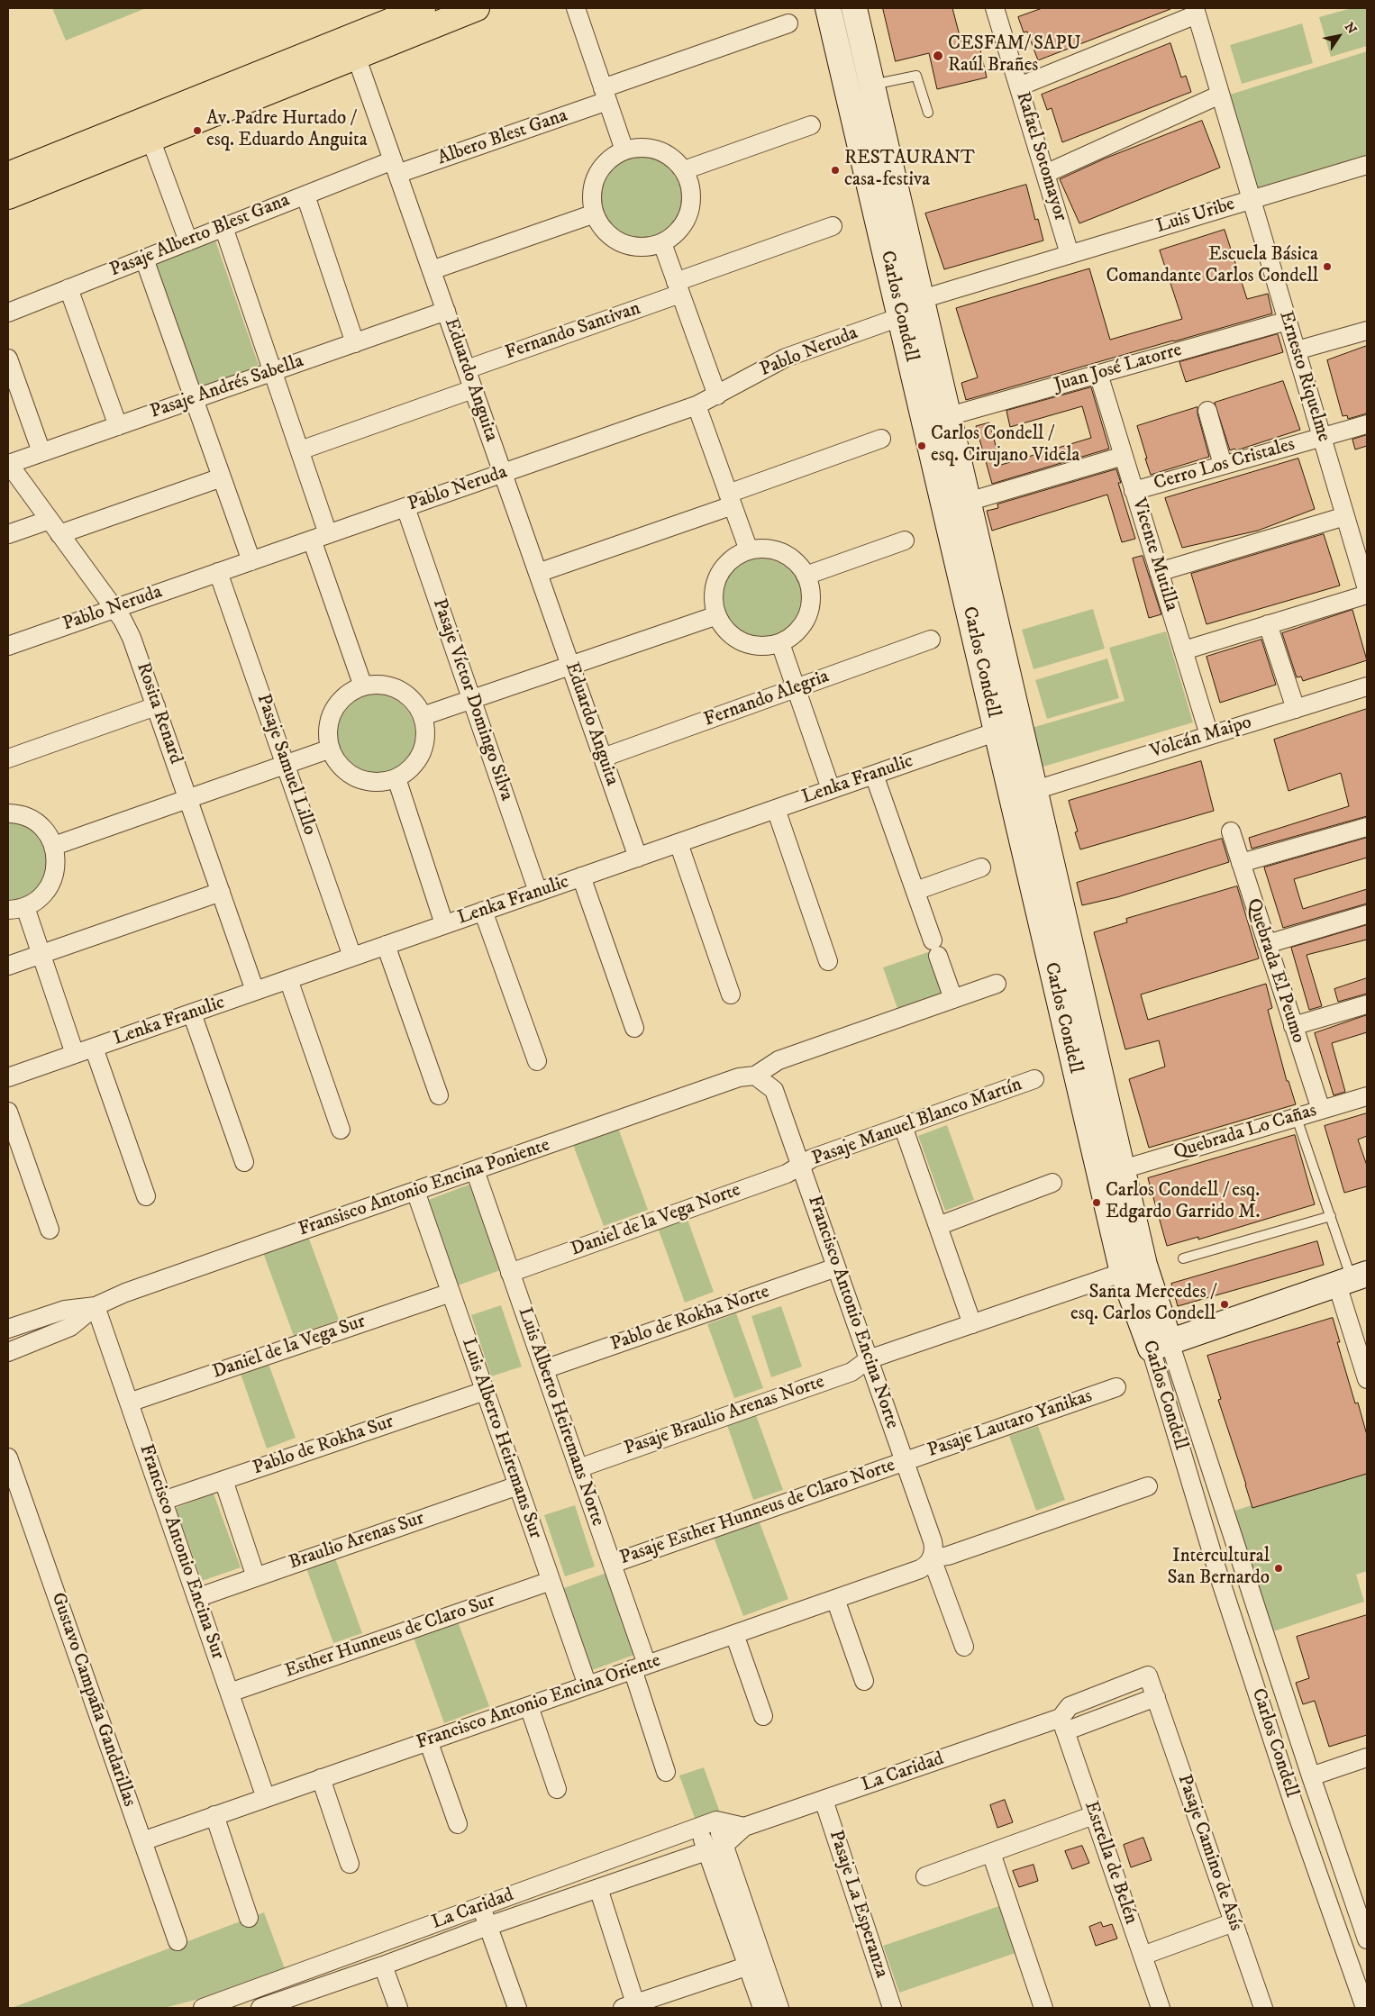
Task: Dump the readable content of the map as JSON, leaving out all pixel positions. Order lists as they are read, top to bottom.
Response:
{
  "streets": {
    "street": [
      "Albero Blest Gana",
      "Rafael Sotomayor",
      "Luis Uribe",
      "Pasaje Alberto Blest Gana",
      "Carlos Condell",
      "Fernando Santivan",
      "Pablo Neruda",
      "Juan José Latorre",
      "Ernesto Riquelme",
      "Eduardo Anguita",
      "Pasaje Andrés Sabella",
      "Cerro Los Cristales",
      "Vicente Mutilla",
      "Fernando Alegria",
      "Pasaje Víctor Domingo Silva",
      "Rosita Renard",
      "Volcán Maipo",
      "Pasaje Samuel Lillo",
      "Lenka Franulic",
      "Quebrada El Peumo",
      "Pasaje Manuel Blanco Martín",
      "Quebrada Lo Cañas",
      "Fransisco Antonio Encina Poniente",
      "Daniel de la Vega Norte",
      "Francisco Antonio Encina Norte",
      "Pablo de Rokha Norte",
      "Daniel de la Vega Sur",
      "Pasaje Braulio Arenas Norte",
      "Luis Alberto Heiremans Norte",
      "Pasaje Lautaro Yanikas",
      "Luis Alberto Heiremans Sur",
      "Pablo de Rokha Sur",
      "Pasaje Esther Hunneus de Claro Norte",
      "Braulio Arenas Sur",
      "Francisco Antonio Encina Sur",
      "Esther Hunneus de Claro Sur",
      "Gustavo Campaña Gandarillas",
      "Francisco Antonio Encina Oriente",
      "La Caridad",
      "Pasaje Camino de Asís",
      "Estrella de Belén",
      "Pasaje La Esperanza"
    ]
  },
  "crossings": [
    ["Albero Blest Gana", "Pasaje Alberto Blest Gana"],
    ["Albero Blest Gana", "Eduardo Anguita"],
    ["Rafael Sotomayor", "Luis Uribe"],
    ["Luis Uribe", "Carlos Condell"],
    ["Luis Uribe", "Pablo Neruda"],
    ["Luis Uribe", "Ernesto Riquelme"],
    ["Pasaje Alberto Blest Gana", "Eduardo Anguita"],
    ["Carlos Condell", "Pablo Neruda"],
    ["Carlos Condell", "Juan José Latorre"],
    ["Carlos Condell", "Volcán Maipo"],
    ["Carlos Condell", "Lenka Franulic"],
    ["Carlos Condell", "Quebrada Lo Cañas"],
    ["Carlos Condell", "Pasaje Braulio Arenas Norte"],
    ["Fernando Santivan", "Eduardo Anguita"],
    ["Pablo Neruda", "Eduardo Anguita"],
    ["Pablo Neruda", "Pasaje Víctor Domingo Silva"],
    ["Pablo Neruda", "Rosita Renard"],
    ["Pablo Neruda", "Pasaje Samuel Lillo"],
    ["Juan José Latorre", "Ernesto Riquelme"],
    ["Juan José Latorre", "Vicente Mutilla"],
    ["Ernesto Riquelme", "Cerro Los Cristales"],
    ["Eduardo Anguita", "Pasaje Andrés Sabella"],
    ["Eduardo Anguita", "Fernando Alegria"],
    ["Eduardo Anguita", "Lenka Franulic"],
    ["Pasaje Andrés Sabella", "Rosita Renard"],
    ["Cerro Los Cristales", "Vicente Mutilla"],
    ["Vicente Mutilla", "Volcán Maipo"],
    ["Pasaje Víctor Domingo Silva", "Lenka Franulic"],
    ["Rosita Renard", "Lenka Franulic"],
    ["Pasaje Samuel Lillo", "Lenka Franulic"],
    ["Quebrada El Peumo", "Quebrada Lo Cañas"],
    ["Pasaje Manuel Blanco Martín", "Daniel de la Vega Norte"],
    ["Pasaje Manuel Blanco Martín", "Francisco Antonio Encina Norte"],
    ["Fransisco Antonio Encina Poniente", "Francisco Antonio Encina Norte"],
    ["Fransisco Antonio Encina Poniente", "Luis Alberto Heiremans Norte"],
    ["Fransisco Antonio Encina Poniente", "Luis Alberto Heiremans Sur"],
    ["Fransisco Antonio Encina Poniente", "Francisco Antonio Encina Sur"],
    ["Daniel de la Vega Norte", "Francisco Antonio Encina Norte"],
    ["Daniel de la Vega Norte", "Luis Alberto Heiremans Norte"],
    ["Francisco Antonio Encina Norte", "Pablo de Rokha Norte"],
    ["Francisco Antonio Encina Norte", "Pasaje Braulio Arenas Norte"],
    ["Francisco Antonio Encina Norte", "Pasaje Lautaro Yanikas"],
    ["Francisco Antonio Encina Norte", "Pasaje Esther Hunneus de Claro Norte"],
    ["Francisco Antonio Encina Norte", "Francisco Antonio Encina Oriente"],
    ["Pablo de Rokha Norte", "Luis Alberto Heiremans Norte"],
    ["Daniel de la Vega Sur", "Luis Alberto Heiremans Sur"],
    ["Daniel de la Vega Sur", "Francisco Antonio Encina Sur"],
    ["Pasaje Braulio Arenas Norte", "Luis Alberto Heiremans Norte"],
    ["Luis Alberto Heiremans Norte", "Pasaje Esther Hunneus de Claro Norte"],
    ["Luis Alberto Heiremans Norte", "Francisco Antonio Encina Oriente"],
    ["Pasaje Lautaro Yanikas", "Pasaje Esther Hunneus de Claro Norte"],
    ["Luis Alberto Heiremans Sur", "Pablo de Rokha Sur"],
    ["Luis Alberto Heiremans Sur", "Braulio Arenas Sur"],
    ["Luis Alberto Heiremans Sur", "Esther Hunneus de Claro Sur"],
    ["Luis Alberto Heiremans Sur", "Francisco Antonio Encina Oriente"],
    ["Pablo de Rokha Sur", "Francisco Antonio Encina Sur"],
    ["Braulio Arenas Sur", "Francisco Antonio Encina Sur"],
    ["Francisco Antonio Encina Sur", "Esther Hunneus de Claro Sur"],
    ["Francisco Antonio Encina Sur", "Francisco Antonio Encina Oriente"],
    ["Gustavo Campaña Gandarillas", "Francisco Antonio Encina Oriente"],
    ["La Caridad", "Pasaje Camino de Asís"],
    ["La Caridad", "Estrella de Belén"],
    ["La Caridad", "Pasaje La Esperanza"],
    ["Pasaje Camino de Asís", "Estrella de Belén"]
  ],
  "places": [
    "CESFAM/ SAPU Raúl Brañes",
    "Av. Padre Hurtado / esq. Eduardo Anguita",
    "RESTAURANT casa-festiva",
    "Escuela Básica Comandante Carlos Condell",
    "Carlos Condell / esq. Cirujano Videla",
    "Carlos Condell / esq. Edgardo Garrido M.",
    "Santa Mercedes / esq. Carlos Condell",
    "Intercultural San Bernardo"
  ],
  "north": "top right"
}
